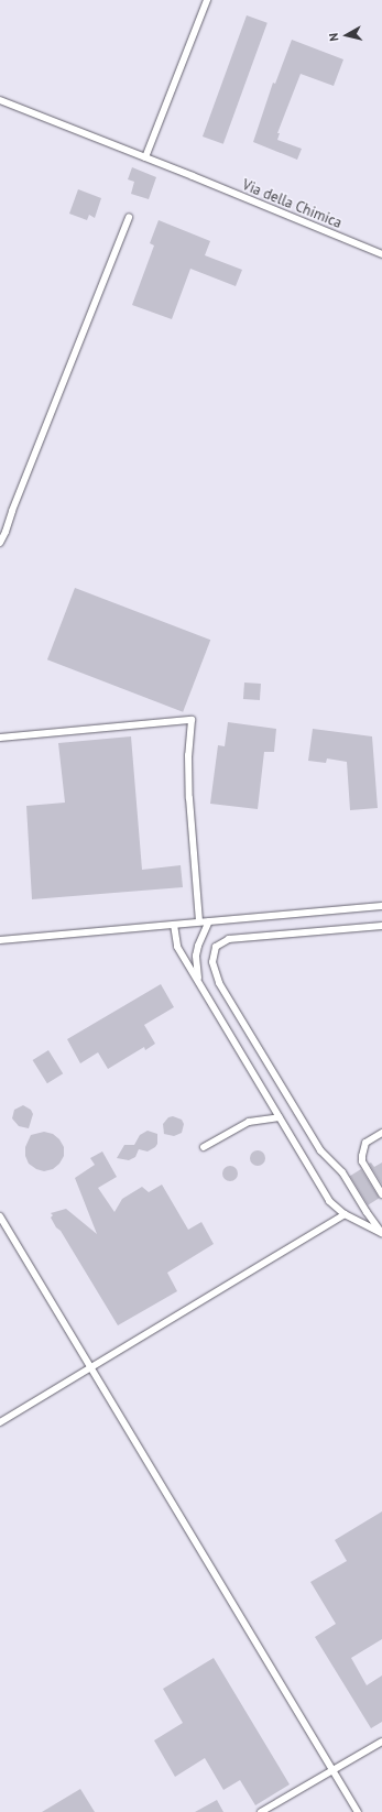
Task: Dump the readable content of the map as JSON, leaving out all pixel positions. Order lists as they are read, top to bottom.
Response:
{
  "streets": {
    "lane": ["Via della Chimica"]
  },
  "north": "left"
}
